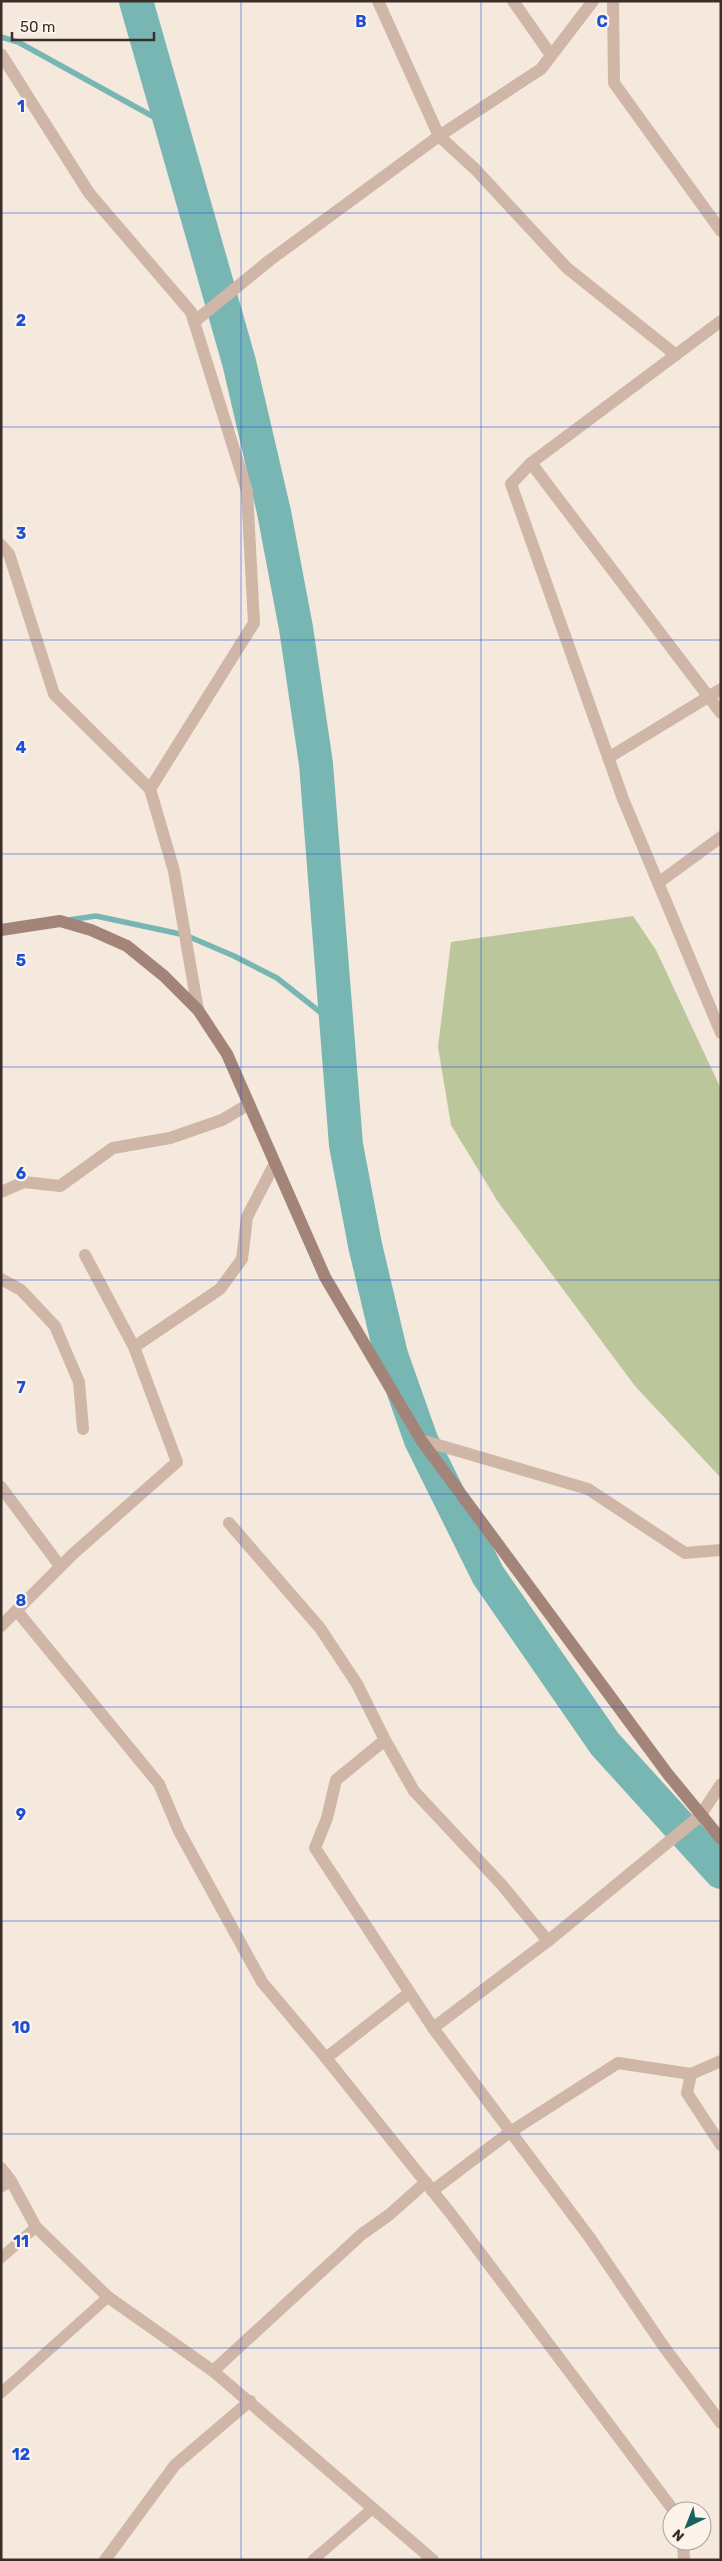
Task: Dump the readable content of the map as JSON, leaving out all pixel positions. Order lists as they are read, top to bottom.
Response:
{
  "scale_bar": "50 m",
  "north": "bottom left",
  "grid": {
    "columns": ["B", "C"],
    "rows": [
      "1",
      "2",
      "3",
      "4",
      "5",
      "6",
      "7",
      "8",
      "9",
      "10",
      "11",
      "12"
    ]
  }
}
